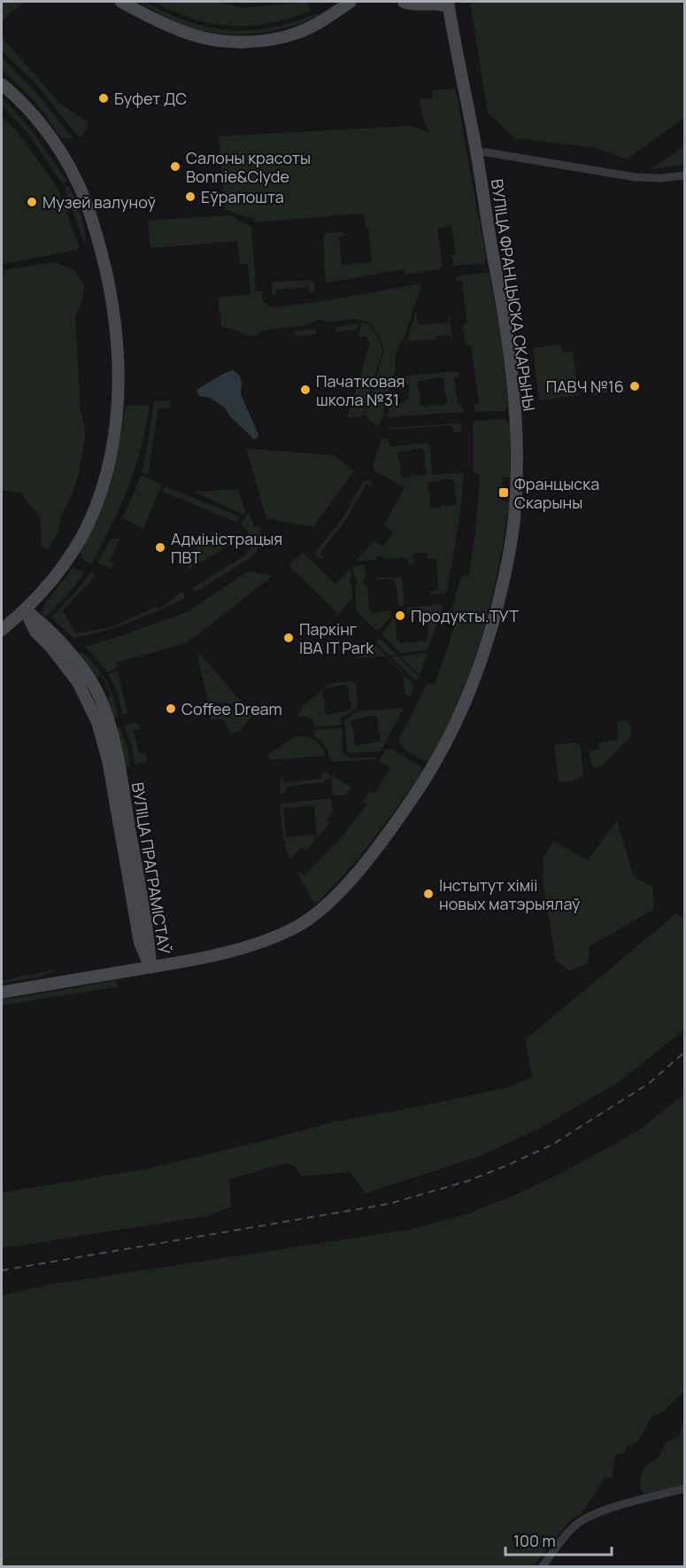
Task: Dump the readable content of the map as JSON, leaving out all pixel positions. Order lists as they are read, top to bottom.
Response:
{
  "streets": {
    "main road": ["ВУЛІЦА ФРАНЦЫСКА СКАРЫНЫ", "ВУЛІЦА ПРАГРАМІСТАЎ"]
  },
  "crossings": [
    ["ВУЛІЦА ФРАНЦЫСКА СКАРЫНЫ", "ВУЛІЦА ПРАГРАМІСТАЎ"]
  ],
  "places": {
    "other": [
      "Буфет ДС",
      "Салоны красоты Bonnie&Clyde",
      "Еўрапошта",
      "Музей валуноў",
      "ПАВЧ №16",
      "Пачатковая школа №31",
      "Адміністрацыя ПВТ",
      "Продукты.ТУТ",
      "Паркінг IBA IT Park",
      "Coffee Dream",
      "Інстытут хіміі новых матэрыялаў"
    ],
    "transit": ["Францыска Скарыны"]
  },
  "scale_bar": "100 m"
}
